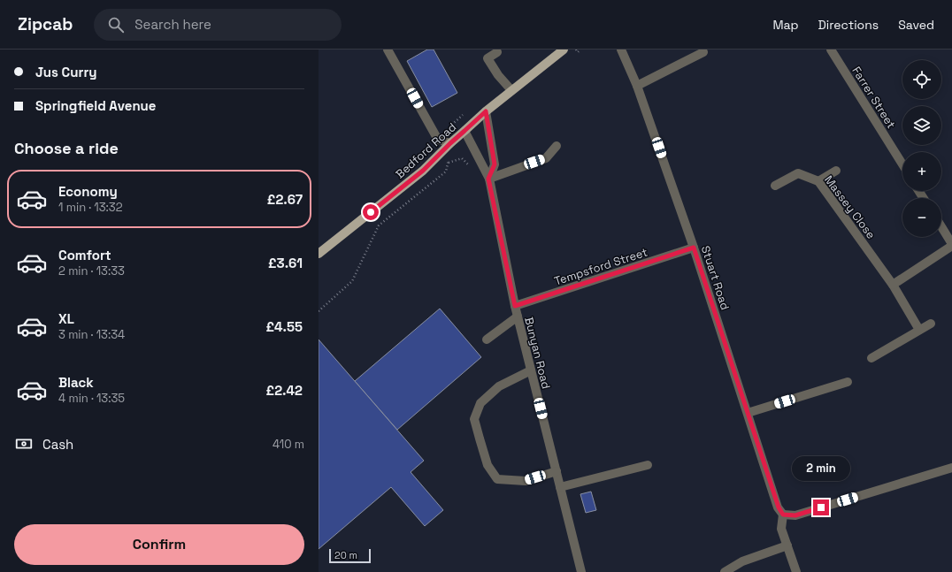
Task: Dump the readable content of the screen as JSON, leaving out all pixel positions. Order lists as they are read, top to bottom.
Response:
{
  "streets": {
    "main road": ["Bedford Road"],
    "street": [
      "Farrer Street",
      "Massey Close",
      "Tempsford Street",
      "Stuart Road",
      "Bunyan Road"
    ]
  },
  "crossings": [
    ["Bedford Road", "Bunyan Road"],
    ["Tempsford Street", "Stuart Road"],
    ["Tempsford Street", "Bunyan Road"]
  ],
  "scale_bar": "20 m",
  "page": {
    "header": "Zipcab",
    "search": "Search here",
    "nav": ["Map", "Directions", "Saved"],
    "banner": ["Jus Curry", "Springfield Avenue"],
    "map_buttons": ["+", "−"],
    "heading": "Choose a ride",
    "list": [
      {
        "name": "Economy",
        "note": "1 min · 13:32",
        "value": "£2.67"
      },
      {
        "name": "Comfort",
        "note": "2 min · 13:33",
        "value": "£3.61"
      },
      {
        "name": "XL",
        "note": "3 min · 13:34",
        "value": "£4.55"
      },
      {
        "name": "Black",
        "note": "4 min · 13:35",
        "value": "£2.42"
      }
    ],
    "pay": ["Cash", "410 m"],
    "bubble": "2 min",
    "buttons": "Confirm",
    "scale": "20 m"
  }
}
